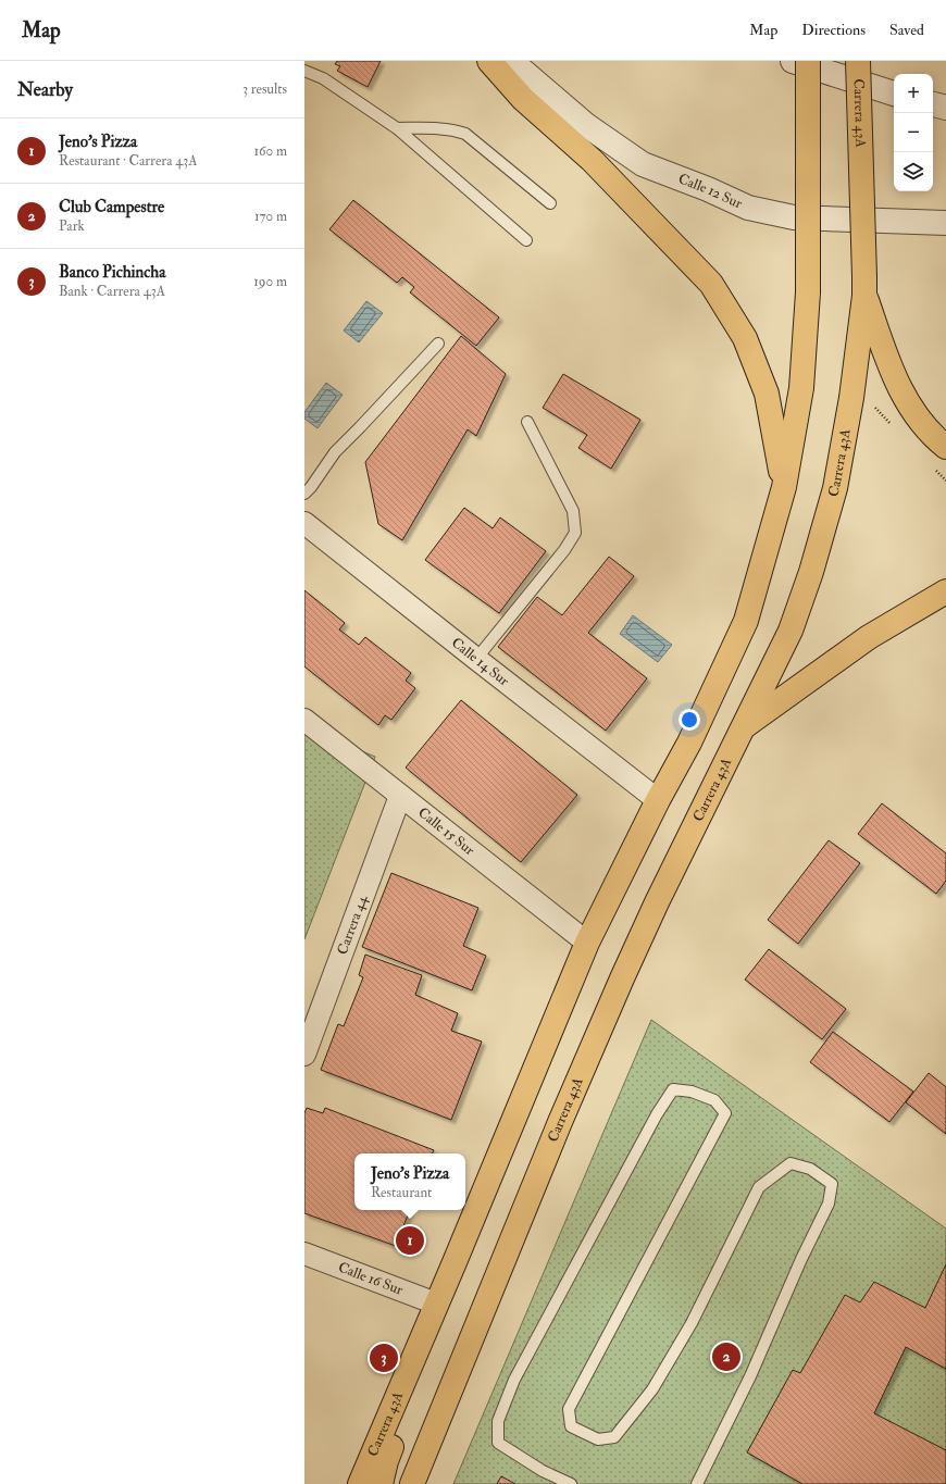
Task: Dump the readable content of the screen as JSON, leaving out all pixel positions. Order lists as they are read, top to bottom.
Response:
{
  "streets": {
    "main road": ["Carrera 43A"],
    "street": [
      "Calle 12 Sur",
      "Calle 14 Sur",
      "Calle 15 Sur",
      "Carrera 44",
      "Calle 16 Sur"
    ]
  },
  "crossings": [
    ["Carrera 43A", "Calle 14 Sur"],
    ["Carrera 43A", "Calle 15 Sur"],
    ["Carrera 43A", "Calle 16 Sur"],
    ["Calle 15 Sur", "Carrera 44"]
  ],
  "page": {
    "header": "Map",
    "nav": ["Map", "Directions", "Saved"],
    "heading": ["Nearby", "3 results"],
    "map_buttons": ["+", "−"],
    "list": [
      {
        "mark": "1",
        "name": "Jeno's Pizza",
        "note": "Restaurant · Carrera 43A",
        "value": "160 m"
      },
      {
        "mark": "2",
        "name": "Club Campestre",
        "note": "Park",
        "value": "170 m"
      },
      {
        "mark": "3",
        "name": "Banco Pichincha",
        "note": "Bank · Carrera 43A",
        "value": "190 m"
      }
    ],
    "popup": ["Jeno's Pizza", "Restaurant"],
    "pins": ["1", "2", "3"]
  }
}
